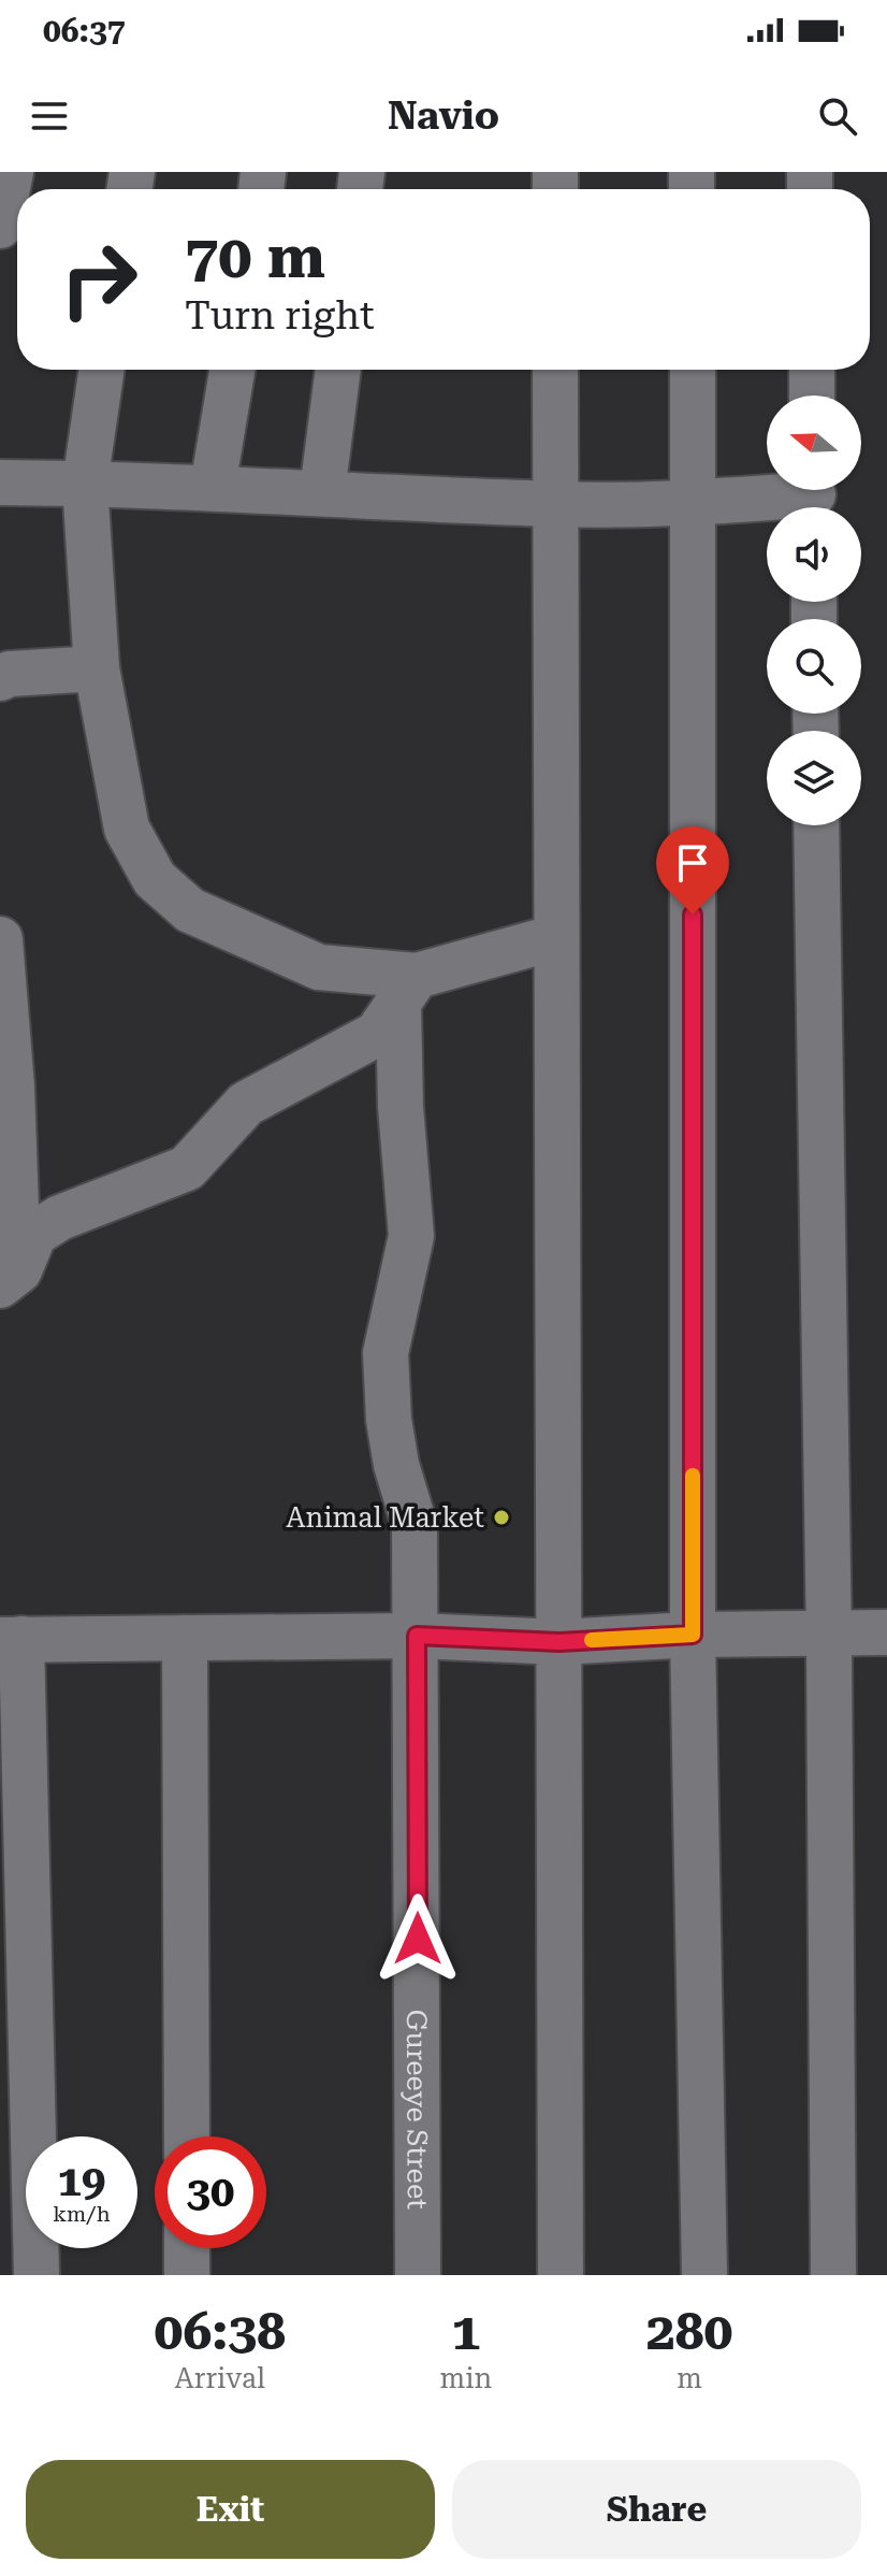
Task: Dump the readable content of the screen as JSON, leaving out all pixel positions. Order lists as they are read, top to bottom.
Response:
{
  "streets": {
    "street": ["Gureeye Street"]
  },
  "places": ["Animal Market"],
  "north": "left",
  "page": {
    "status": "06:37",
    "header": "Navio",
    "turn": ["70 m", "Turn right"],
    "speed": "19 km/h",
    "limit": "30",
    "eta": [
      "06:38",
      "Arrival",
      "1",
      "min",
      "280",
      "m"
    ],
    "buttons": ["Exit", "Share"]
  }
}
